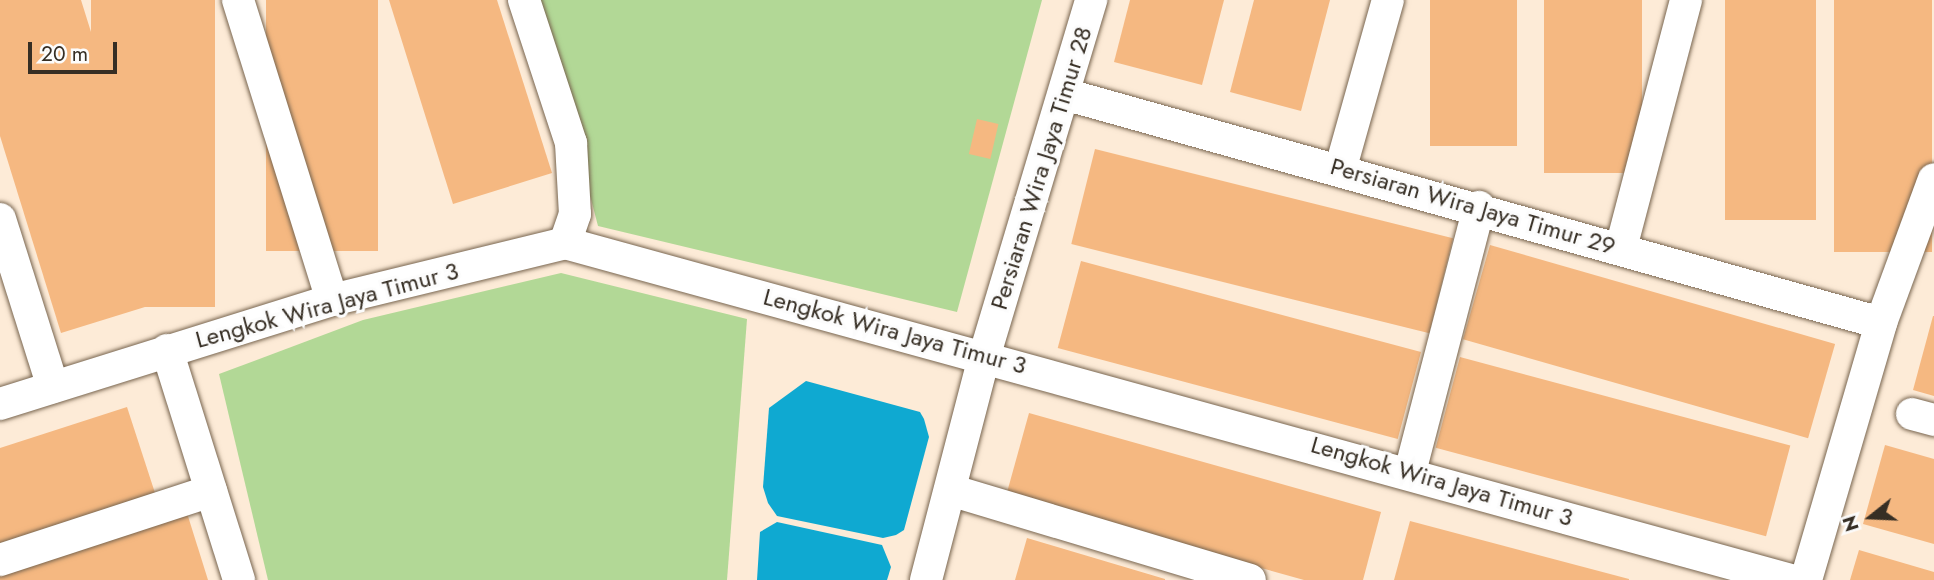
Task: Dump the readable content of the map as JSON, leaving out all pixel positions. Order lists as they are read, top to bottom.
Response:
{
  "streets": {
    "street": ["Persiaran Wira Jaya Timur 28", "Persiaran Wira Jaya Timur 29", "Lengkok Wira Jaya Timur 3"]
  },
  "crossings": [
    ["Persiaran Wira Jaya Timur 28", "Persiaran Wira Jaya Timur 29"],
    ["Persiaran Wira Jaya Timur 28", "Lengkok Wira Jaya Timur 3"]
  ],
  "scale_bar": "20 m",
  "north": "left"
}
